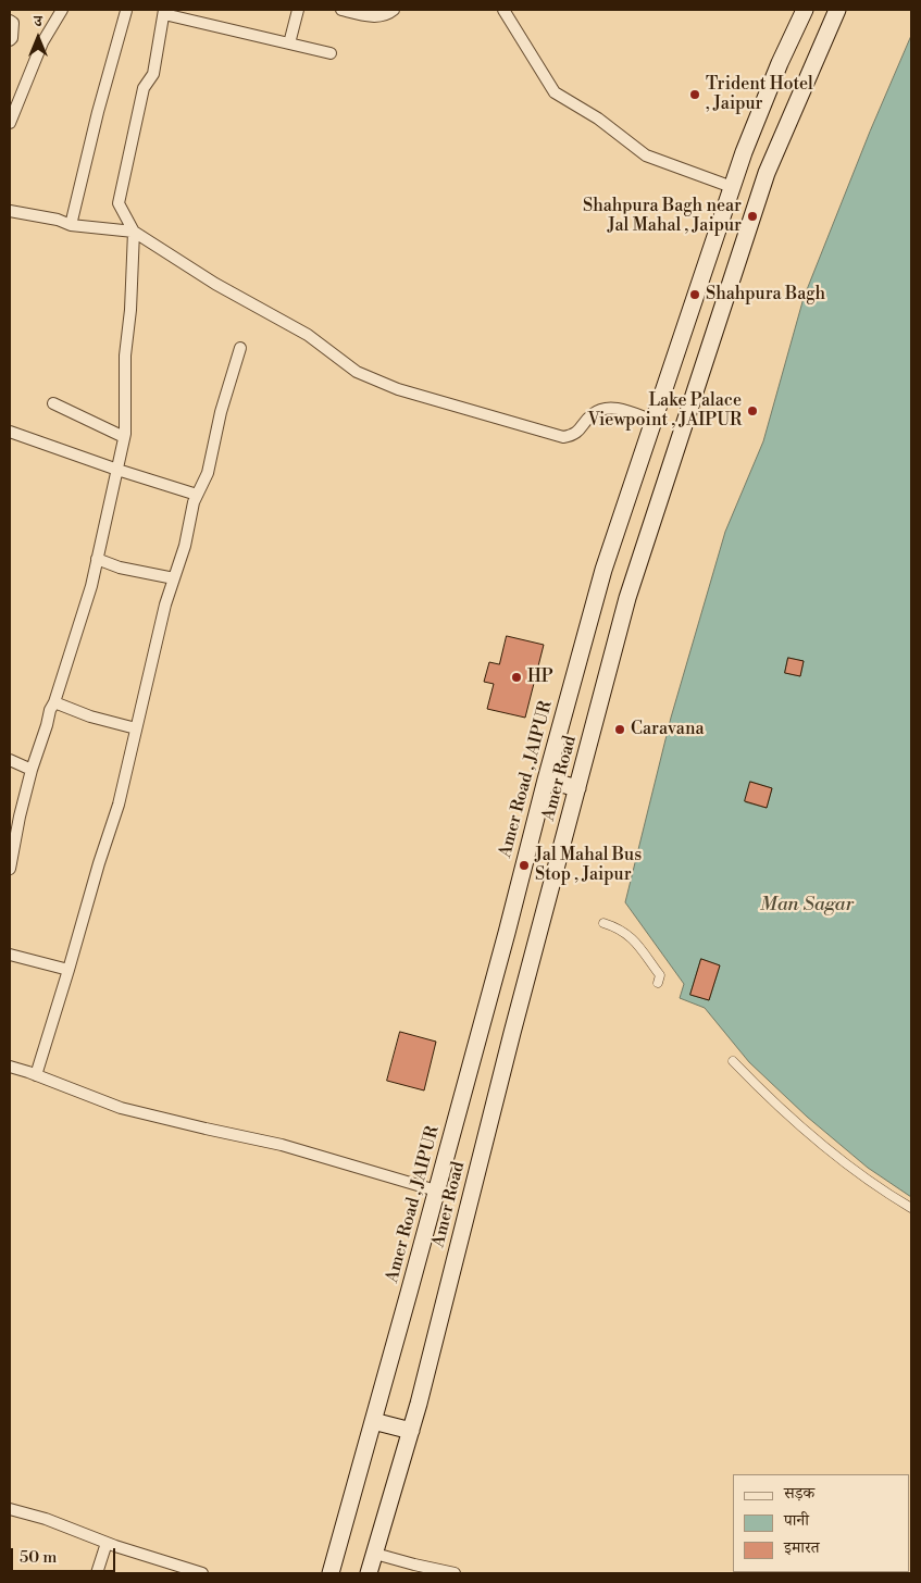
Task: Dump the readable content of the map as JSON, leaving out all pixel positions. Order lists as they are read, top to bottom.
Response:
{
  "streets": {
    "main road": ["Amer Road", "Amer Road , JAIPUR"]
  },
  "water": ["Man Sagar"],
  "places": [
    "Trident Hotel , Jaipur",
    "Shahpura Bagh near Jal Mahal , Jaipur",
    "Shahpura Bagh",
    "Lake Palace Viewpoint , JAIPUR",
    "HP",
    "Caravana",
    "Jal Mahal Bus Stop , Jaipur"
  ],
  "legend": ["सड़क", "पानी", "इमारत"],
  "scale_bar": "50 m",
  "north": "top"
}
